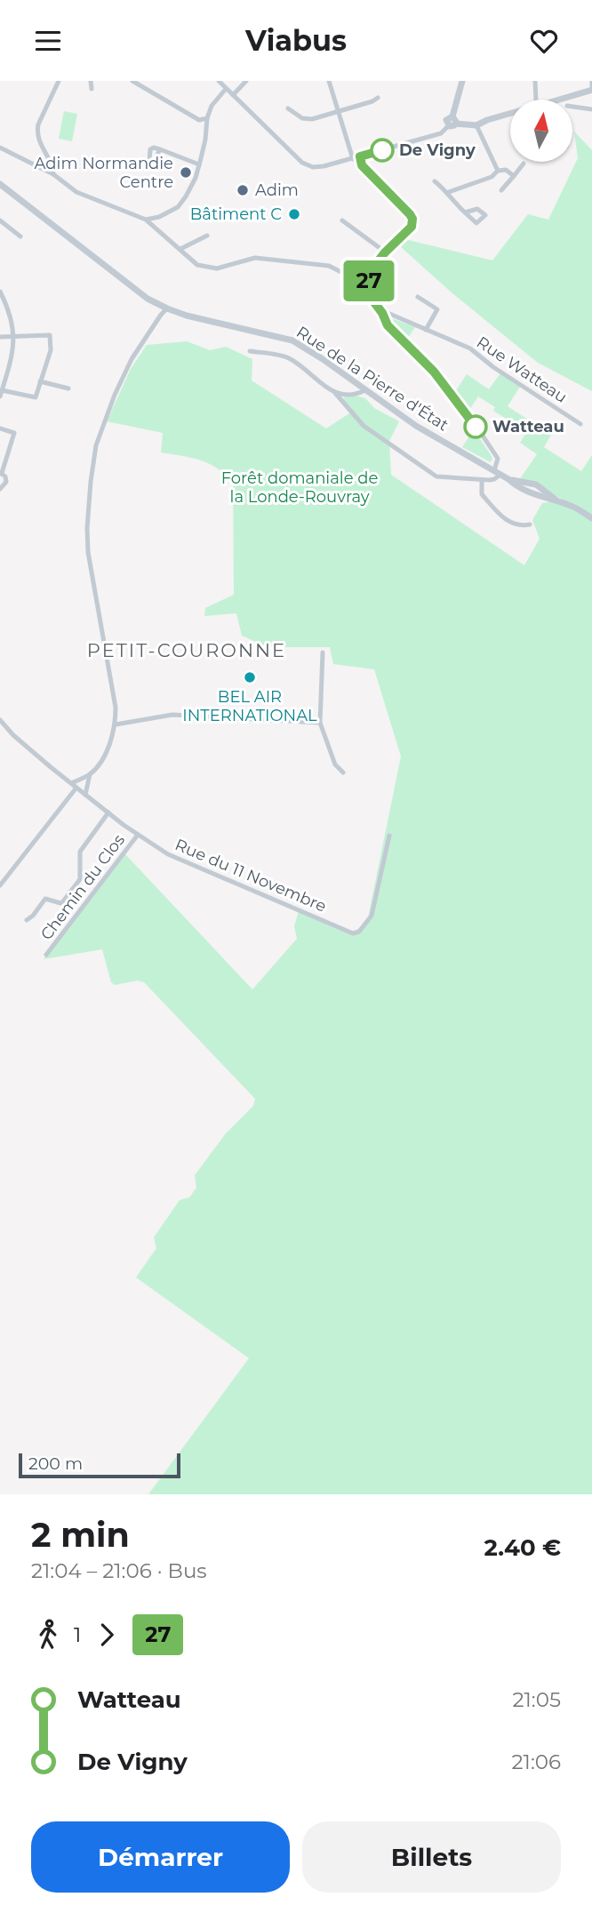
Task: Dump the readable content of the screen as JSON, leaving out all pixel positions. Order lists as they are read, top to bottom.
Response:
{
  "streets": {
    "street": [
      "Rue Watteau",
      "Rue de la Pierre d'État",
      "Rue du 11 Novembre",
      "Chemin du Clos"
    ]
  },
  "crossings": [
    ["Rue du 11 Novembre", "Chemin du Clos"]
  ],
  "districts": ["PETIT-COURONNE"],
  "parks": ["Forêt domaniale de la Londe-Rouvray"],
  "places": [
    "De Vigny",
    "Adim Normandie Centre",
    "Adim",
    "Bâtiment C",
    "Watteau",
    "BEL AIR INTERNATIONAL"
  ],
  "lines": ["bus line 27"],
  "scale_bar": "200 m",
  "north": "top",
  "page": {
    "header": "Viabus",
    "on_map": "27",
    "scale": "200 m",
    "heading": ["2 min", "21:04 – 21:06 · Bus", "2.40 €"],
    "legs": ["1", "27"],
    "list": [
      {
        "name": "Watteau",
        "value": "21:05"
      },
      {
        "name": "De Vigny",
        "value": "21:06"
      }
    ],
    "buttons": ["Démarrer", "Billets"]
  }
}
